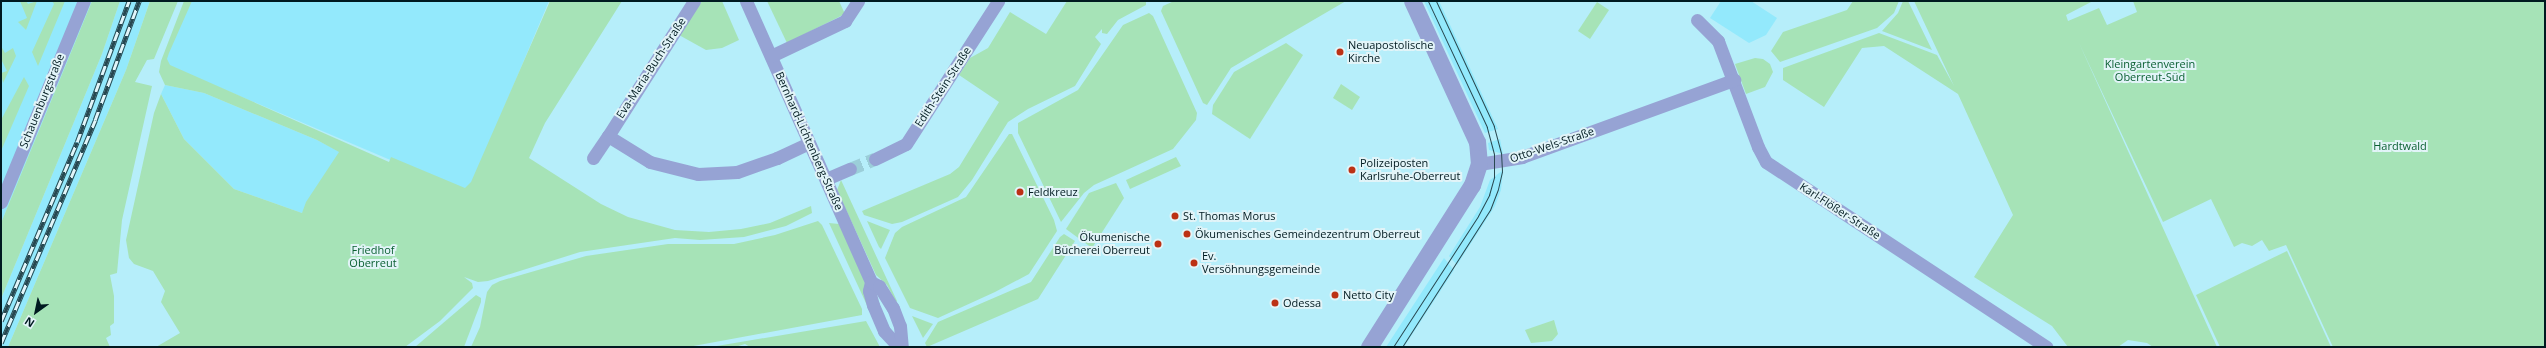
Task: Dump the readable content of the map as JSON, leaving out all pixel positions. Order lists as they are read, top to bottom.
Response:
{
  "streets": {
    "street": [
      "Eva-Maria-Buch-Straße",
      "Edith-Stein-Straße",
      "Schauenburgstraße",
      "Bernhard-Lichtenberg-Straße",
      "Otto-Wels-Straße",
      "Karl-Flößer-Straße"
    ]
  },
  "crossings": [
    ["Otto-Wels-Straße", "Karl-Flößer-Straße"]
  ],
  "parks": ["Kleingartenverein Oberreut-Süd", "Hardtwald", "Friedhof Oberreut"],
  "places": [
    "Neuapostolische Kirche",
    "Polizeiposten Karlsruhe-Oberreut",
    "Feldkreuz",
    "St. Thomas Morus",
    "Ökumenisches Gemeindezentrum Oberreut",
    "Ökumenische Bücherei Oberreut",
    "Ev. Versöhnungsgemeinde",
    "Netto City",
    "Odessa"
  ],
  "north": "bottom left"
}
